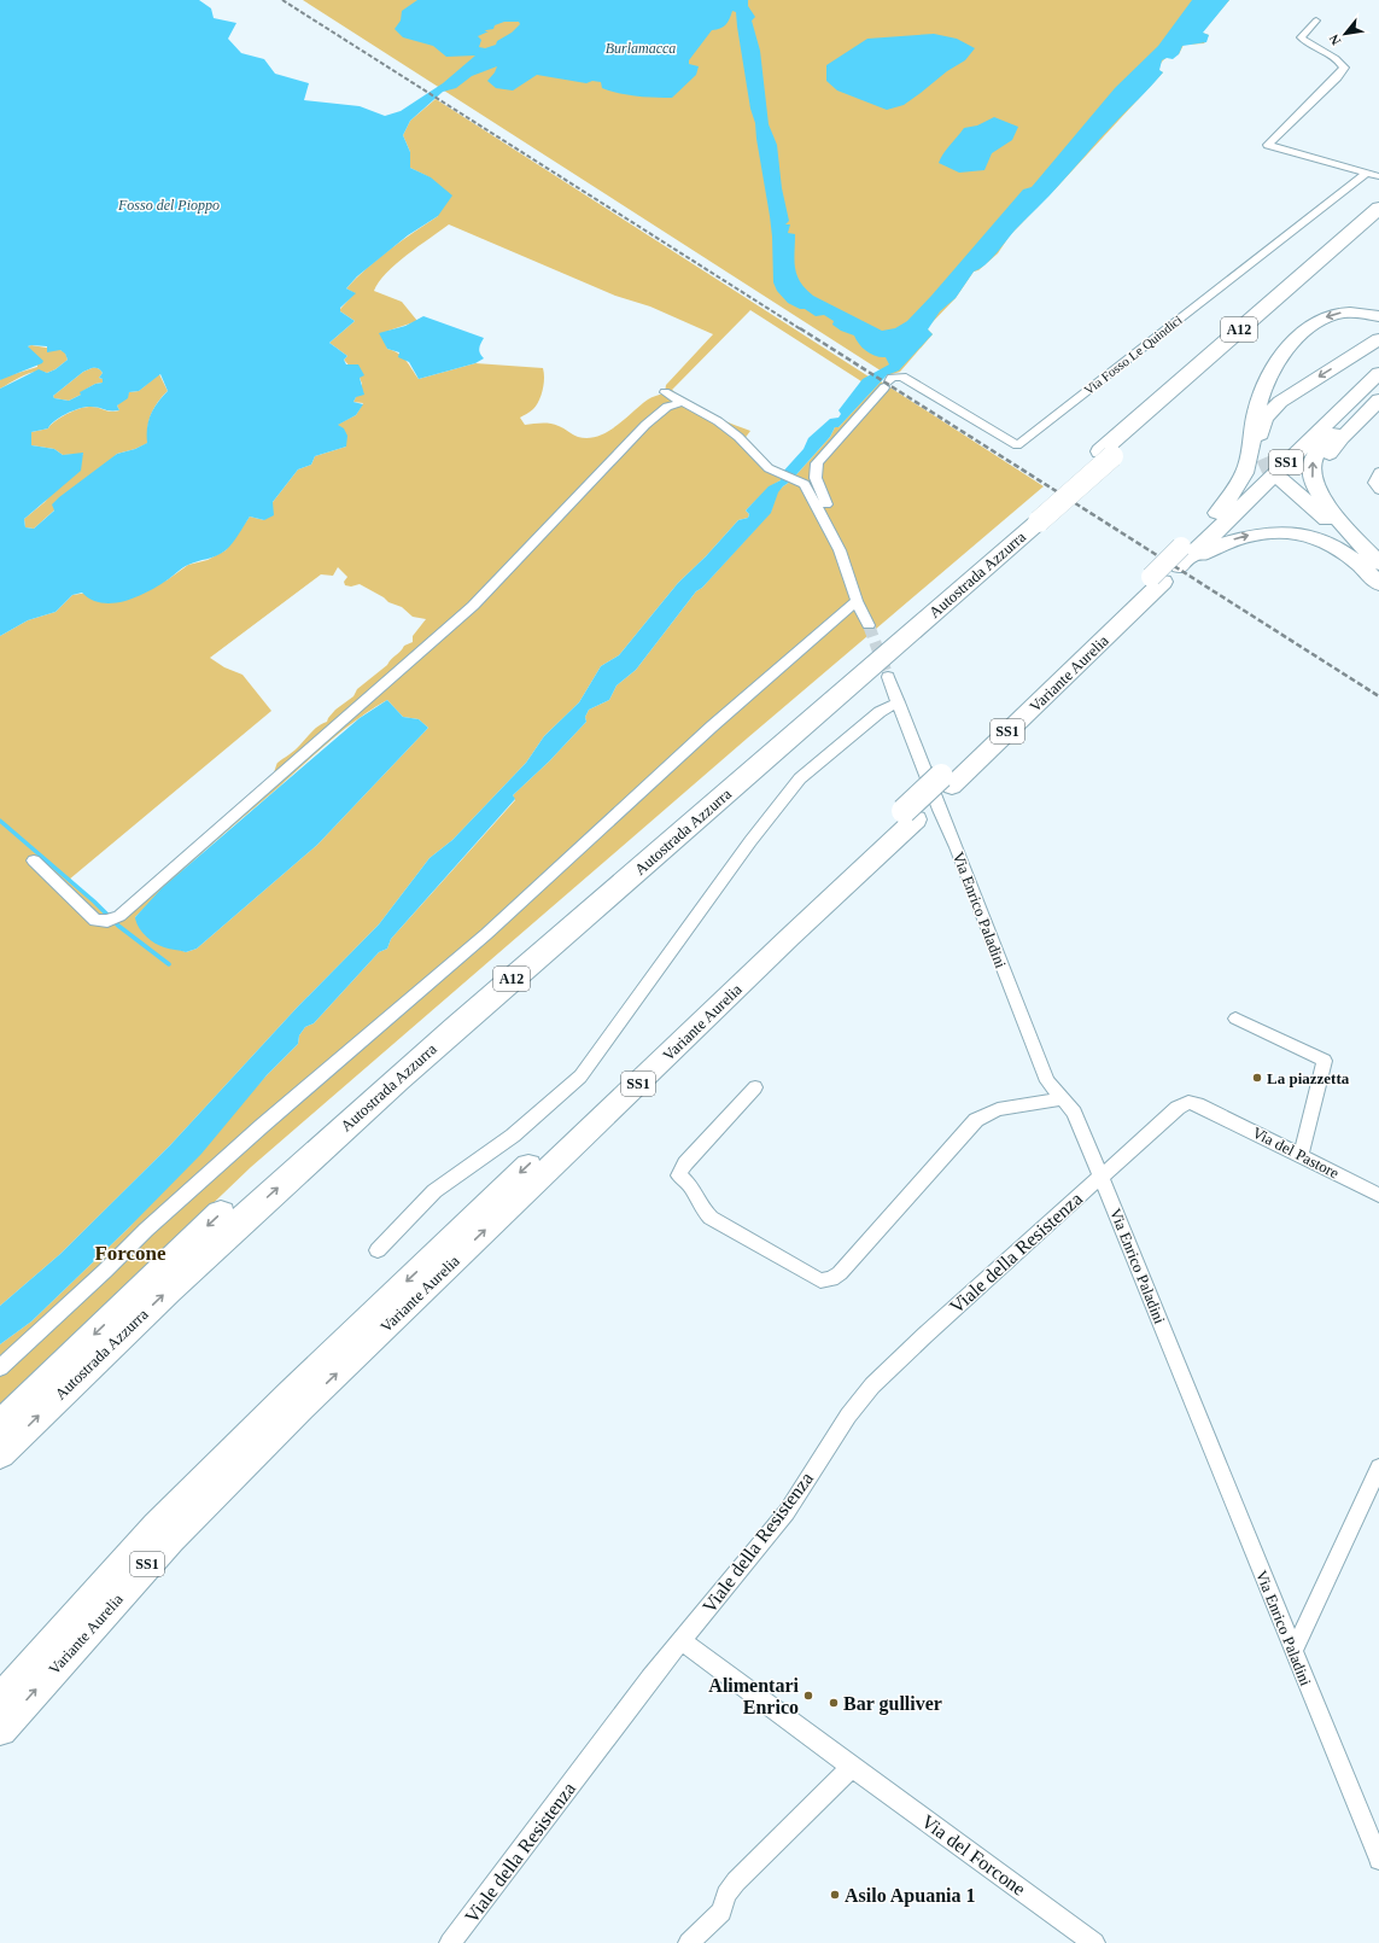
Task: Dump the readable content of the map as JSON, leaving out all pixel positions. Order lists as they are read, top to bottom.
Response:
{
  "streets": {
    "highway": [
      "A12",
      "SS1",
      "Autostrada Azzurra",
      "Variante Aurelia"
    ],
    "street": [
      "Via Fosso Le Quindici",
      "Via Enrico Paladini",
      "Via del Pastore",
      "Viale della Resistenza",
      "Via del Forcone"
    ]
  },
  "crossings": [
    ["Via Enrico Paladini", "Via del Pastore"],
    ["Via Enrico Paladini", "Viale della Resistenza"],
    ["Via del Pastore", "Viale della Resistenza"],
    ["Viale della Resistenza", "Via del Forcone"]
  ],
  "districts": ["Forcone"],
  "water": ["Burlamacca", "Fosso del Pioppo"],
  "places": [
    "La piazzetta",
    "Alimentari Enrico",
    "Bar gulliver",
    "Asilo Apuania 1"
  ],
  "north": "bottom left"
}
